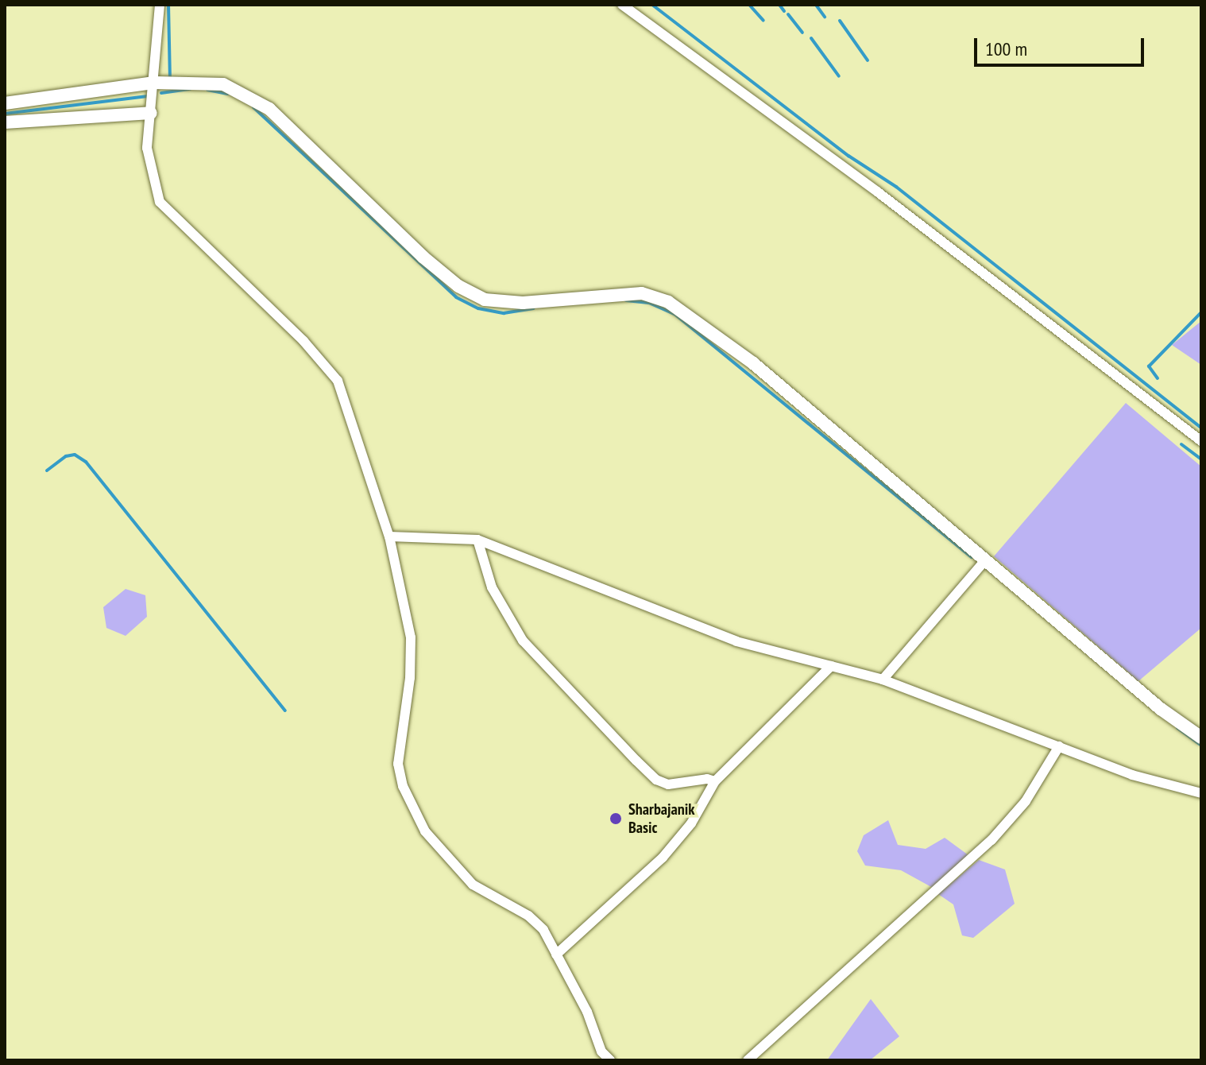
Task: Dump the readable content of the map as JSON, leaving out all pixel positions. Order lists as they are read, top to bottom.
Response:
{
  "places": ["Sharbajanik Basic"],
  "scale_bar": "100 m"
}
